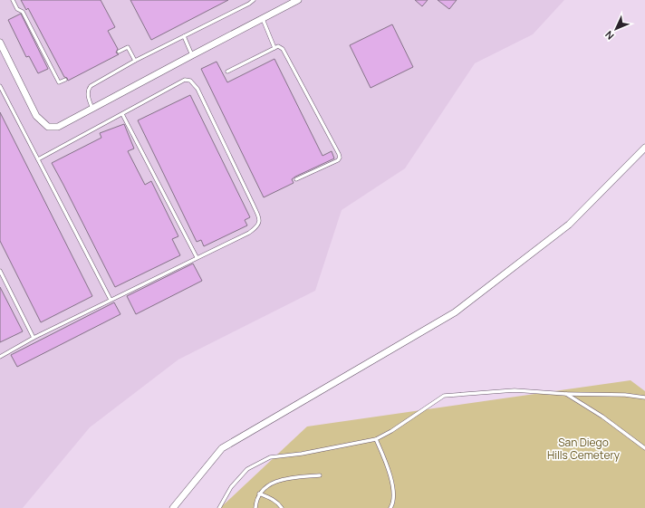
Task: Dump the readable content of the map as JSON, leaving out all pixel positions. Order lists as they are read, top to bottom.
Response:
{
  "parks": ["San Diego Hills Cemetery"],
  "north": "bottom left"
}
